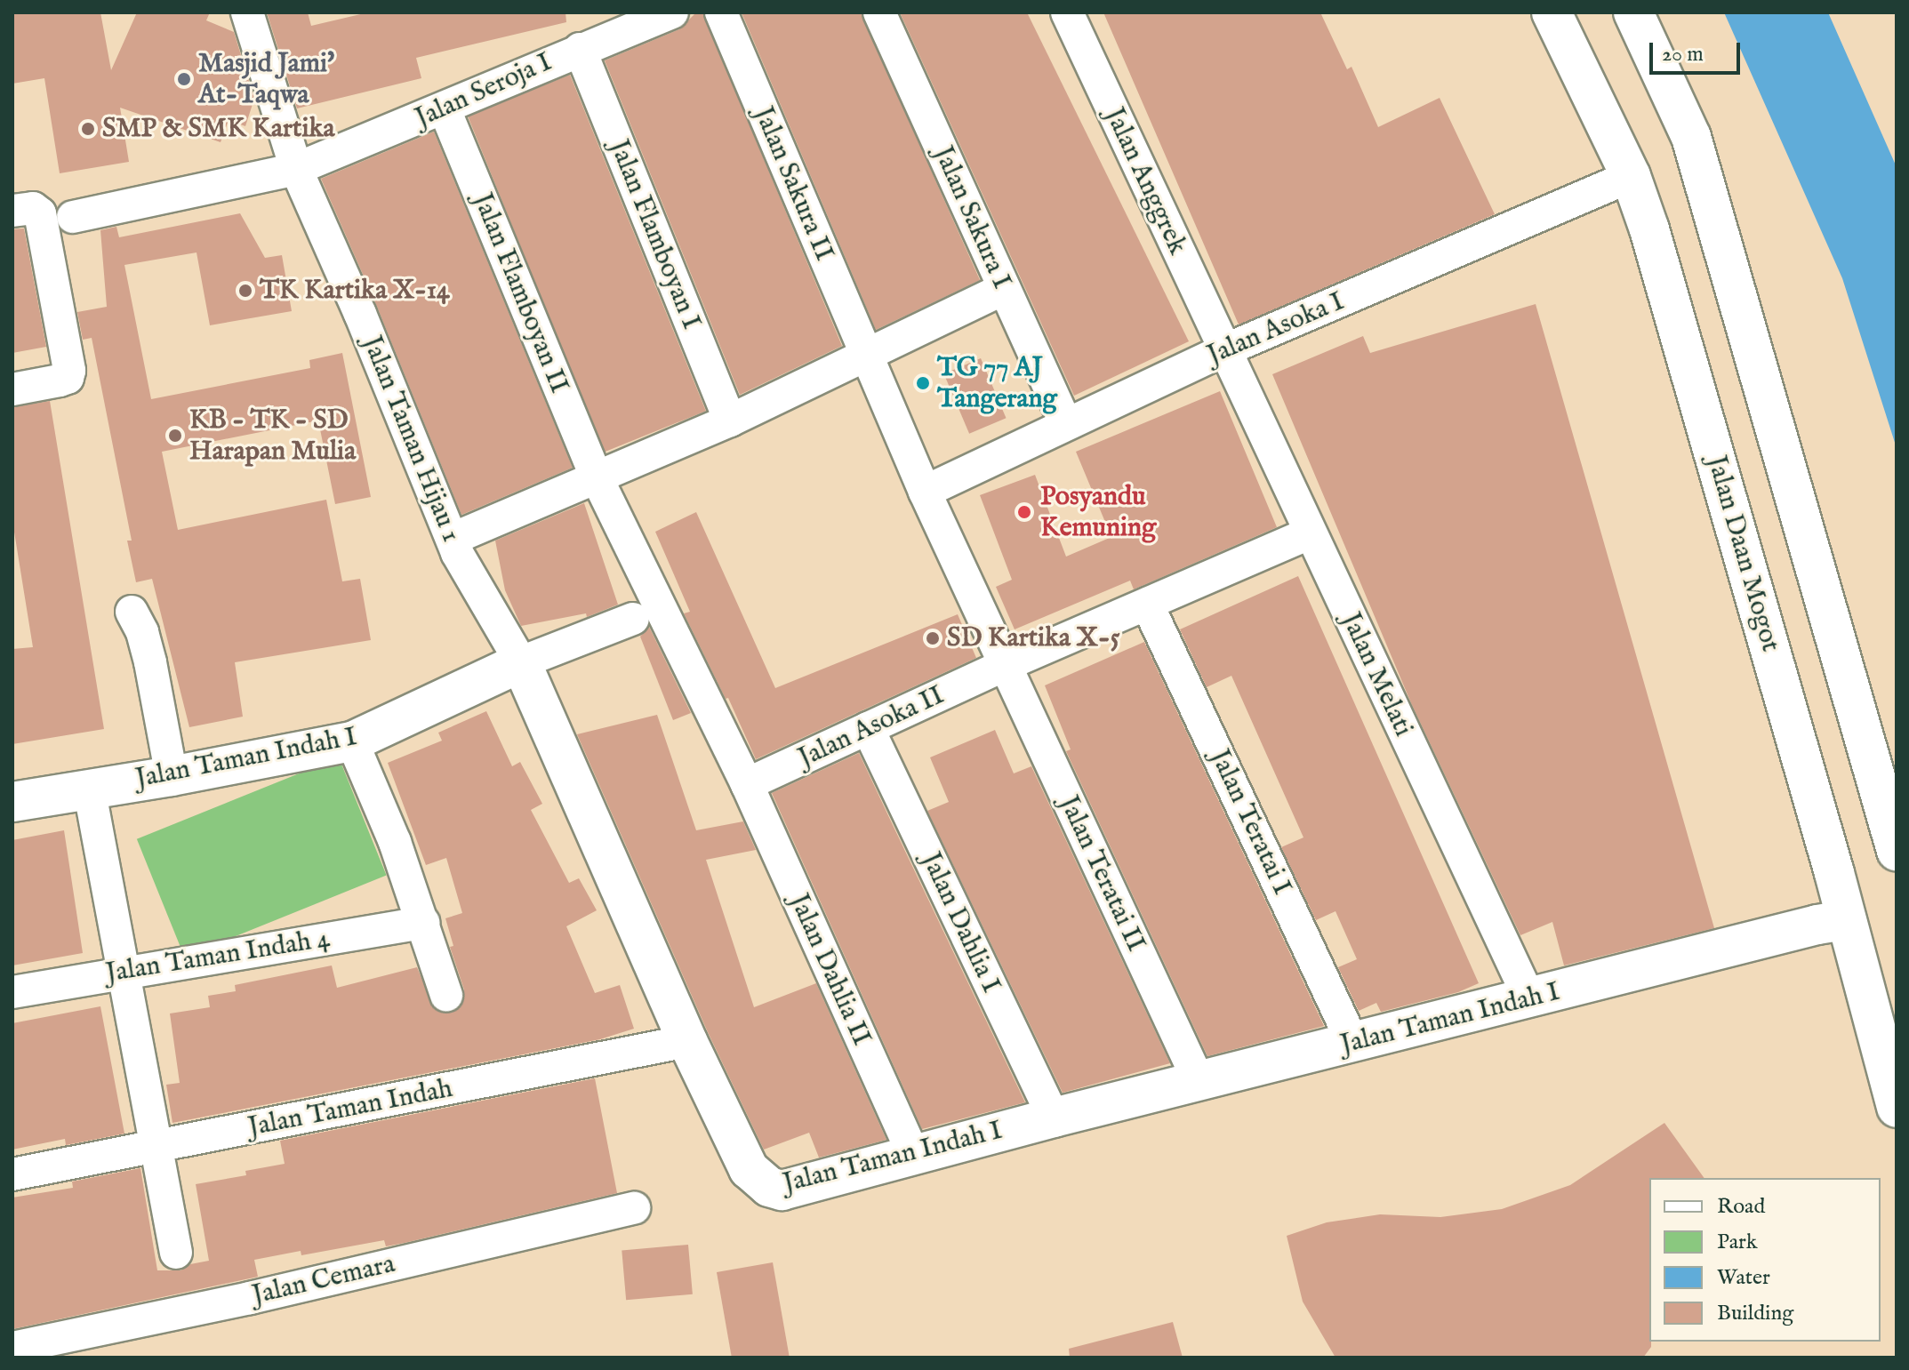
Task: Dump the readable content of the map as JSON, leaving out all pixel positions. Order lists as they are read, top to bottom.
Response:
{
  "streets": {
    "main road": ["Jalan Daan Mogot", "Jalan Taman Indah I"],
    "street": [
      "Jalan Seroja I",
      "Jalan Anggrek",
      "Jalan Sakura II",
      "Jalan Sakura I",
      "Jalan Flamboyan I",
      "Jalan Flamboyan II",
      "Jalan Asoka I",
      "Jalan Taman Hijau 1",
      "Jalan Melati",
      "Jalan Asoka II",
      "Jalan Teratai I",
      "Jalan Teratai II",
      "Jalan Dahlia I",
      "Jalan Taman Indah 4",
      "Jalan Dahlia II",
      "Jalan Taman Indah",
      "Jalan Cemara"
    ]
  },
  "crossings": [
    ["Jalan Seroja I", "Jalan Flamboyan I"],
    ["Jalan Seroja I", "Jalan Flamboyan II"],
    ["Jalan Seroja I", "Jalan Taman Hijau 1"],
    ["Jalan Anggrek", "Jalan Asoka I"],
    ["Jalan Anggrek", "Jalan Melati"],
    ["Jalan Sakura I", "Jalan Asoka I"],
    ["Jalan Asoka I", "Jalan Daan Mogot"],
    ["Jalan Asoka I", "Jalan Melati"],
    ["Jalan Taman Hijau 1", "Jalan Taman Indah I"],
    ["Jalan Daan Mogot", "Jalan Taman Indah I"],
    ["Jalan Melati", "Jalan Asoka II"],
    ["Jalan Melati", "Jalan Taman Indah I"],
    ["Jalan Asoka II", "Jalan Teratai I"],
    ["Jalan Asoka II", "Jalan Teratai II"],
    ["Jalan Asoka II", "Jalan Dahlia I"],
    ["Jalan Asoka II", "Jalan Dahlia II"],
    ["Jalan Taman Indah I", "Jalan Teratai I"],
    ["Jalan Taman Indah I", "Jalan Teratai II"],
    ["Jalan Taman Indah I", "Jalan Dahlia I"],
    ["Jalan Taman Indah I", "Jalan Dahlia II"],
    ["Jalan Taman Indah I", "Jalan Taman Indah"]
  ],
  "places": [
    "Masjid Jami' At-Taqwa",
    "SMP & SMK Kartika",
    "TK Kartika X-14",
    "TG 77 AJ Tangerang",
    "KB - TK - SD Harapan Mulia",
    "Posyandu Kemuning",
    "SD Kartika X-5"
  ],
  "legend": [
    "Road",
    "Park",
    "Water",
    "Building"
  ],
  "scale_bar": "20 m"
}
